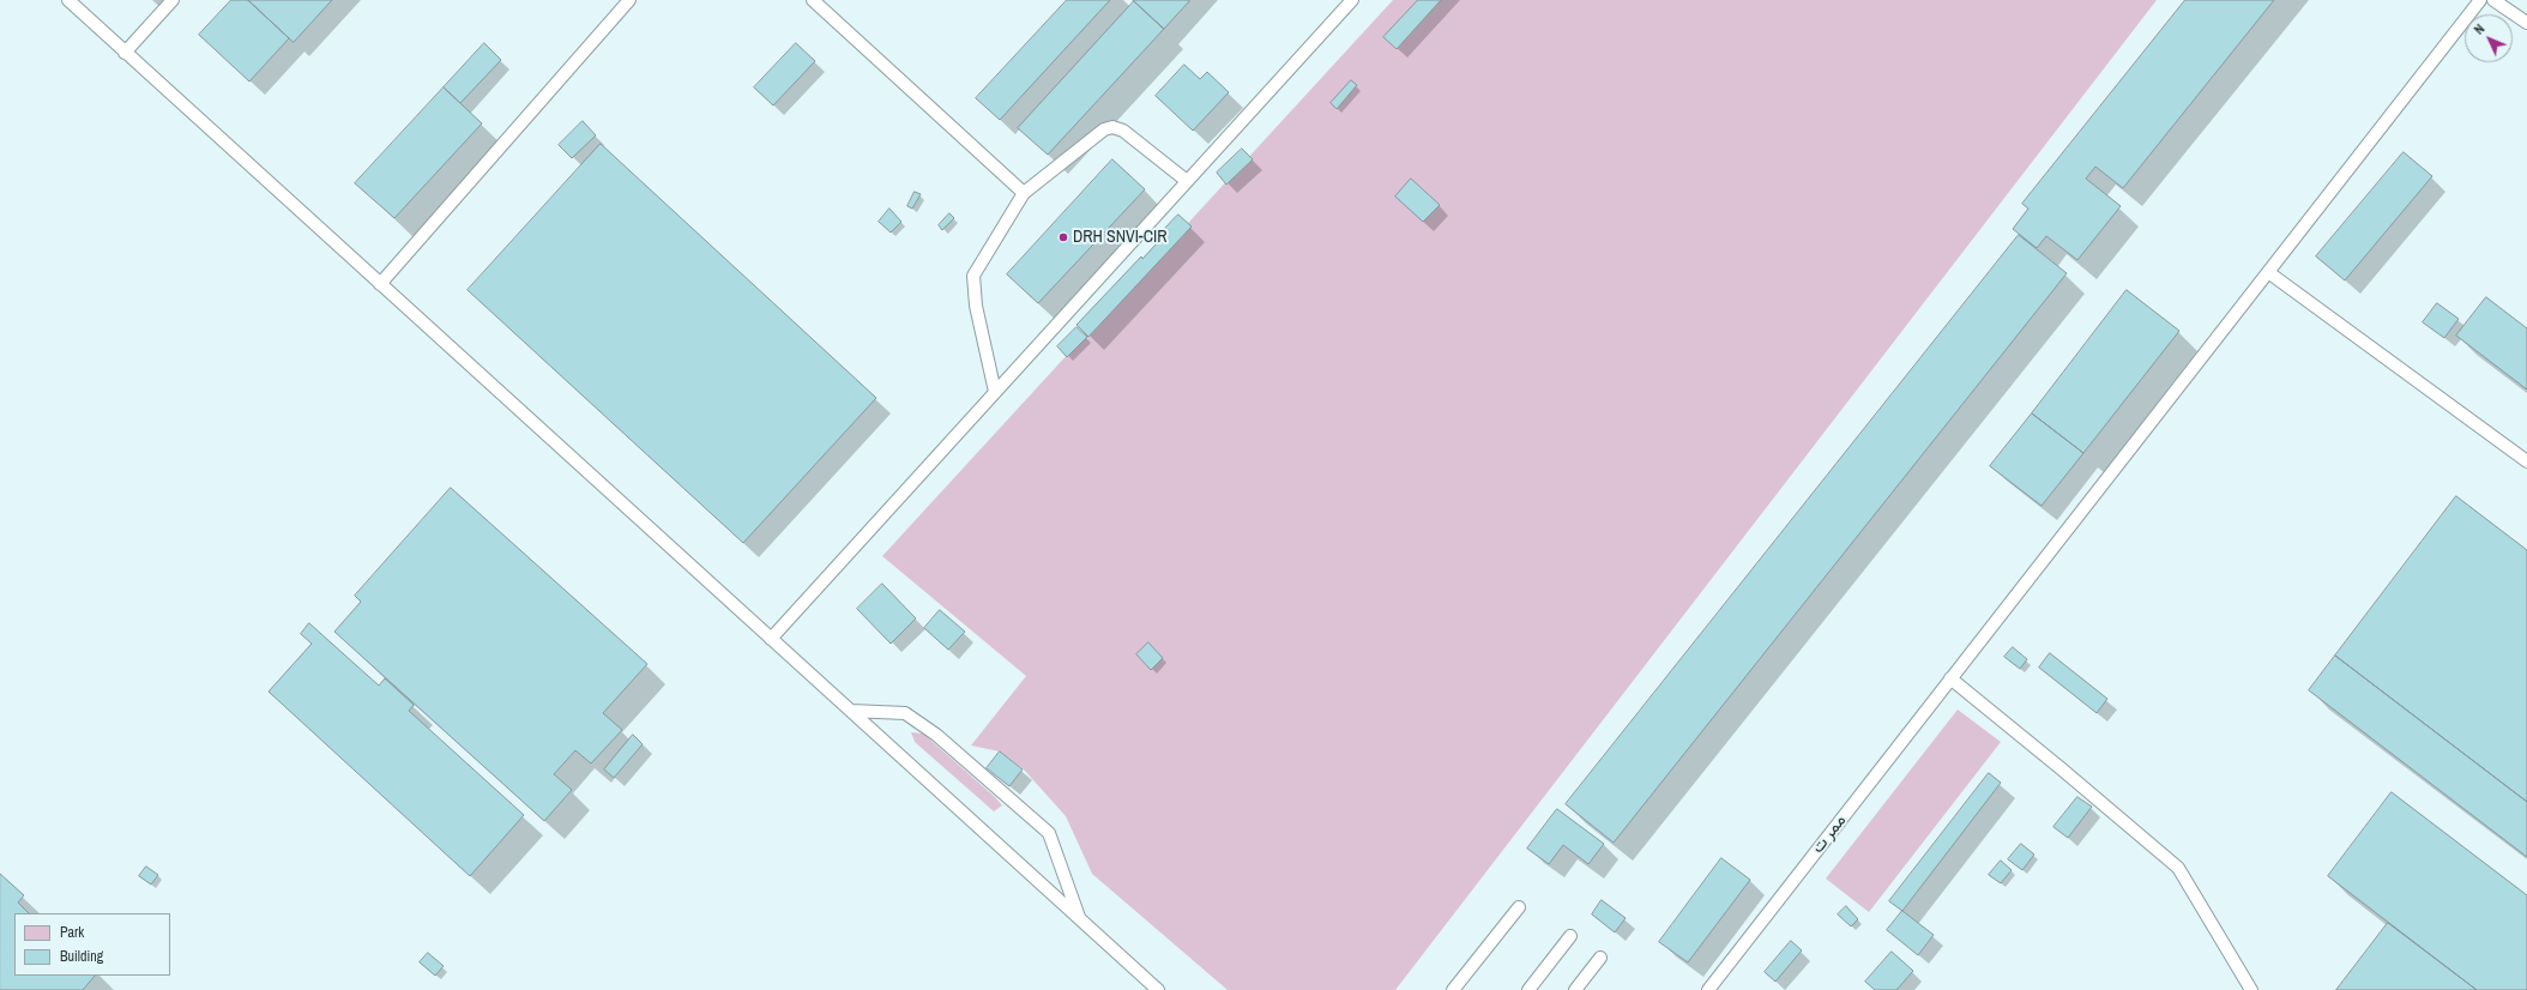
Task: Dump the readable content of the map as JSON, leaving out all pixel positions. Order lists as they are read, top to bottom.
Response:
{
  "streets": {
    "lane": ["ممر ت"]
  },
  "places": ["DRH SNVI-CIR"],
  "legend": ["Park", "Building"],
  "north": "top left"
}
